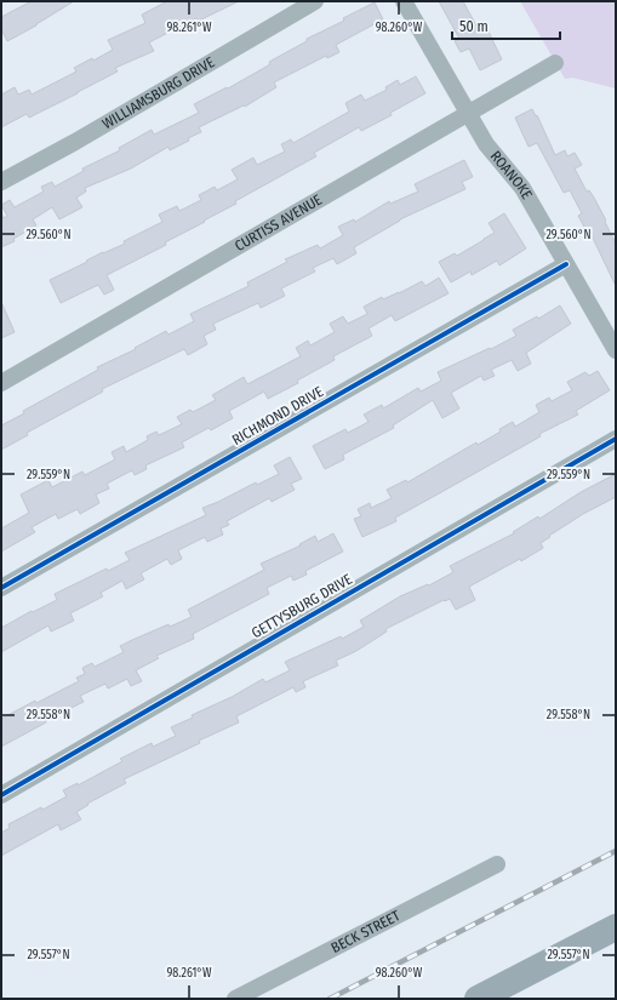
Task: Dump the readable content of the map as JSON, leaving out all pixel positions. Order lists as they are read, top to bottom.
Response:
{
  "streets": {
    "street": [
      "WILLIAMSBURG DRIVE",
      "ROANOKE",
      "CURTISS AVENUE",
      "RICHMOND DRIVE",
      "GETTYSBURG DRIVE",
      "BECK STREET"
    ]
  },
  "crossings": [
    ["ROANOKE", "CURTISS AVENUE"],
    ["ROANOKE", "RICHMOND DRIVE"]
  ],
  "scale_bar": "50 m",
  "coordinates": [
    "98.261°W",
    "98.260°W",
    "29.560°N",
    "29.559°N",
    "29.558°N",
    "29.557°N"
  ]
}
